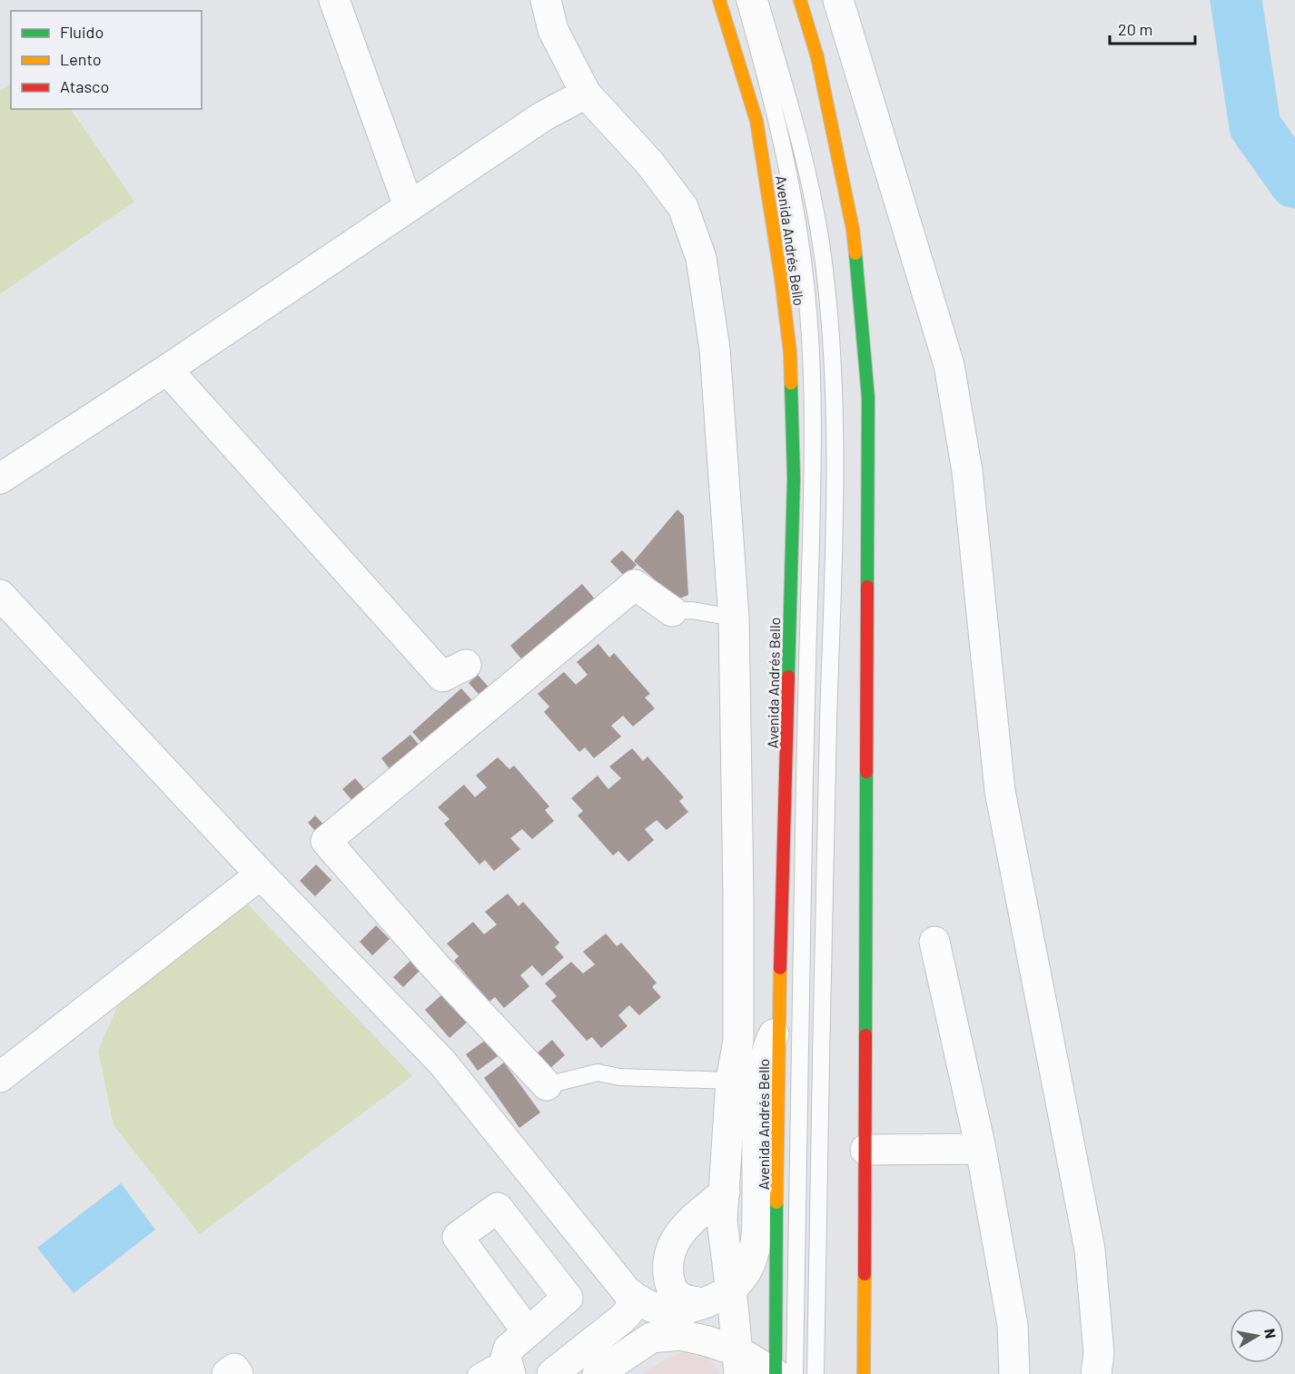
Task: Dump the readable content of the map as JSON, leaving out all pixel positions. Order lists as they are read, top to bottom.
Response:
{
  "streets": {
    "highway": ["Avenida Andrés Bello"]
  },
  "legend": ["Fluido", "Lento", "Atasco"],
  "scale_bar": "20 m",
  "north": "right"
}
